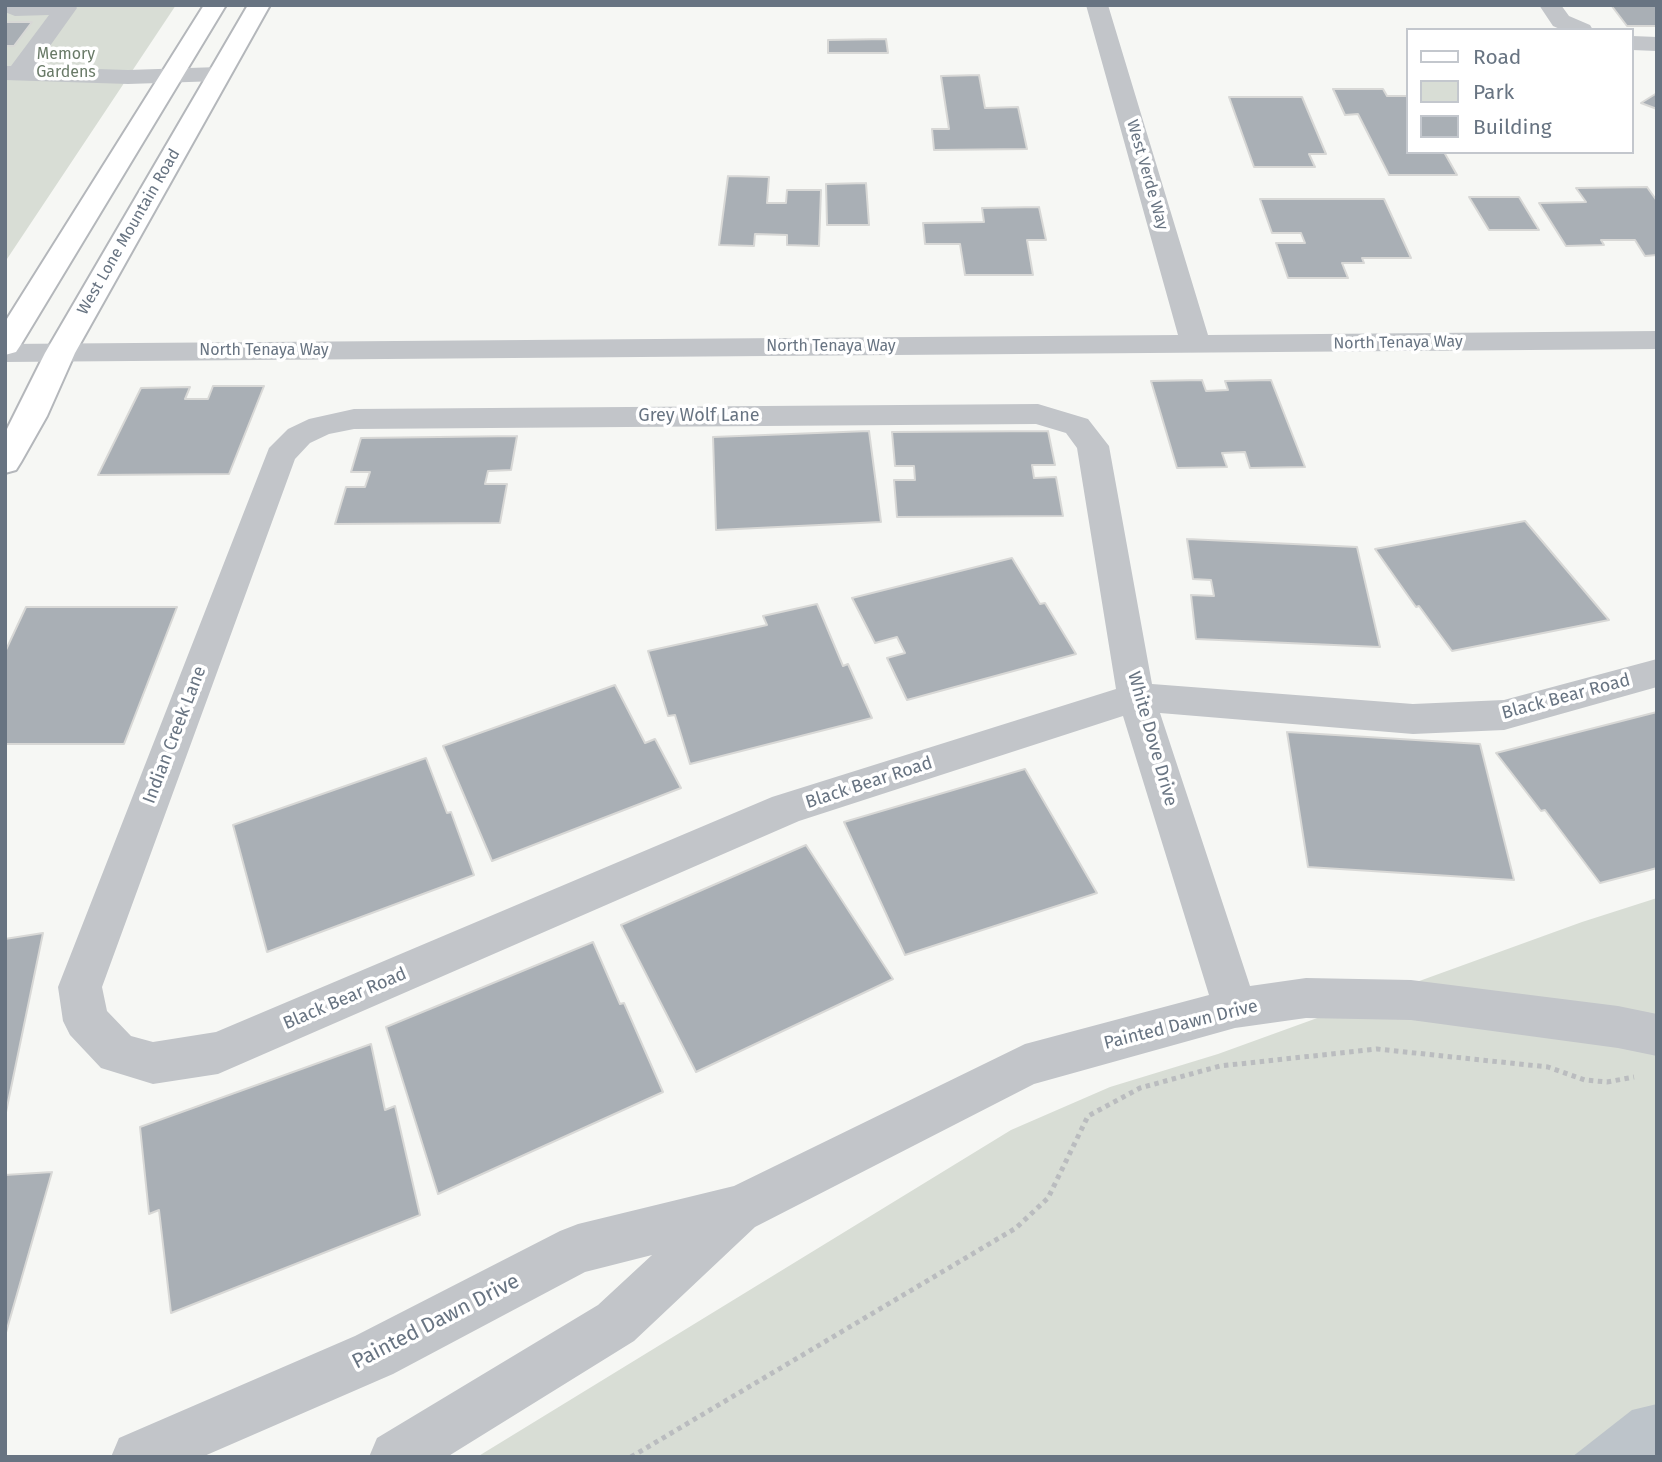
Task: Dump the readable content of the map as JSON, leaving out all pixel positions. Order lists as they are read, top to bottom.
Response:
{
  "streets": {
    "main road": ["West Lone Mountain Road"],
    "street": [
      "West Verde Way",
      "North Tenaya Way",
      "Grey Wolf Lane",
      "Black Bear Road",
      "Indian Creek Lane",
      "White Dove Drive",
      "Painted Dawn Drive"
    ]
  },
  "crossings": [
    ["West Verde Way", "North Tenaya Way"],
    ["West Lone Mountain Road", "North Tenaya Way"],
    ["Grey Wolf Lane", "Indian Creek Lane"],
    ["Grey Wolf Lane", "White Dove Drive"],
    ["Black Bear Road", "Indian Creek Lane"],
    ["Black Bear Road", "White Dove Drive"],
    ["White Dove Drive", "Painted Dawn Drive"]
  ],
  "parks": ["Memory Gardens"],
  "legend": ["Road", "Park", "Building"]
}
